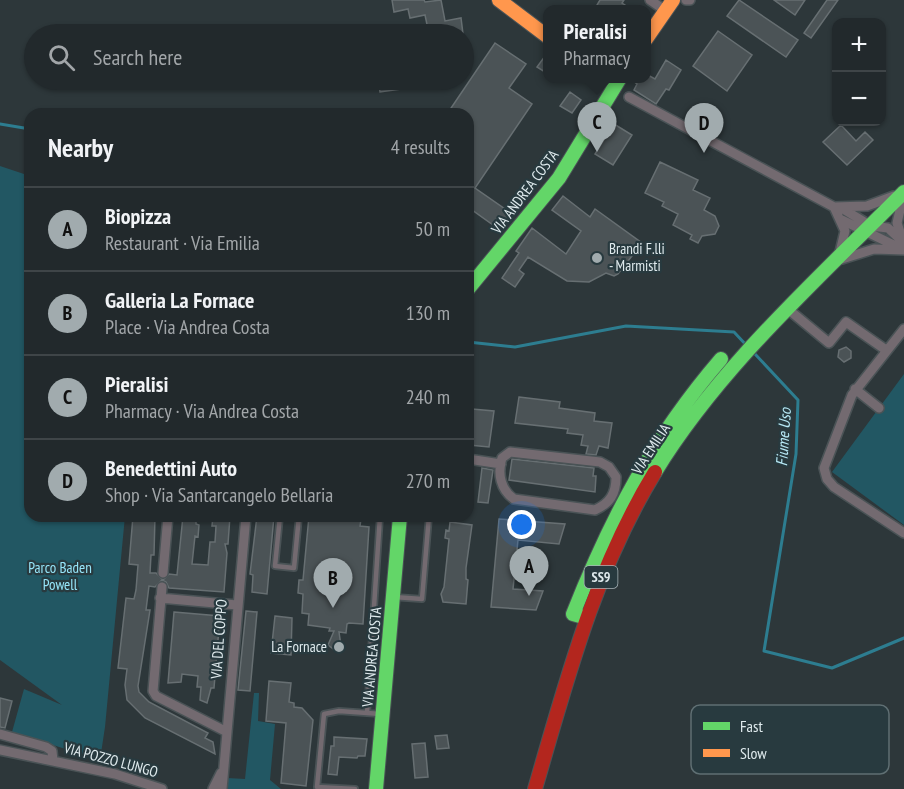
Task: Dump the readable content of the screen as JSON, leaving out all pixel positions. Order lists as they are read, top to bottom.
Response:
{
  "streets": {
    "street": [
      "VIA ANDREA COSTA",
      "VIA EMILIA",
      "SS9",
      "VIA DEL COPPO",
      "VIA POZZO LUNGO"
    ]
  },
  "water": ["Fiume Uso"],
  "parks": ["Parco Baden Powell"],
  "places": ["Brandi F.lli - Marmisti", "La Fornace"],
  "legend": ["Fast", "Slow"],
  "page": {
    "popup": ["Pieralisi", "Pharmacy"],
    "map_buttons": ["+", "−"],
    "search": "Search here",
    "pins": [
      "C",
      "D",
      "A",
      "B"
    ],
    "heading": ["Nearby", "4 results"],
    "list": [
      {
        "mark": "A",
        "name": "Biopizza",
        "note": "Restaurant · Via Emilia",
        "value": "50 m"
      },
      {
        "mark": "B",
        "name": "Galleria La Fornace",
        "note": "Place · Via Andrea Costa",
        "value": "130 m"
      },
      {
        "mark": "C",
        "name": "Pieralisi",
        "note": "Pharmacy · Via Andrea Costa",
        "value": "240 m"
      },
      {
        "mark": "D",
        "name": "Benedettini Auto",
        "note": "Shop · Via Santarcangelo Bellaria",
        "value": "270 m"
      }
    ]
  }
}
